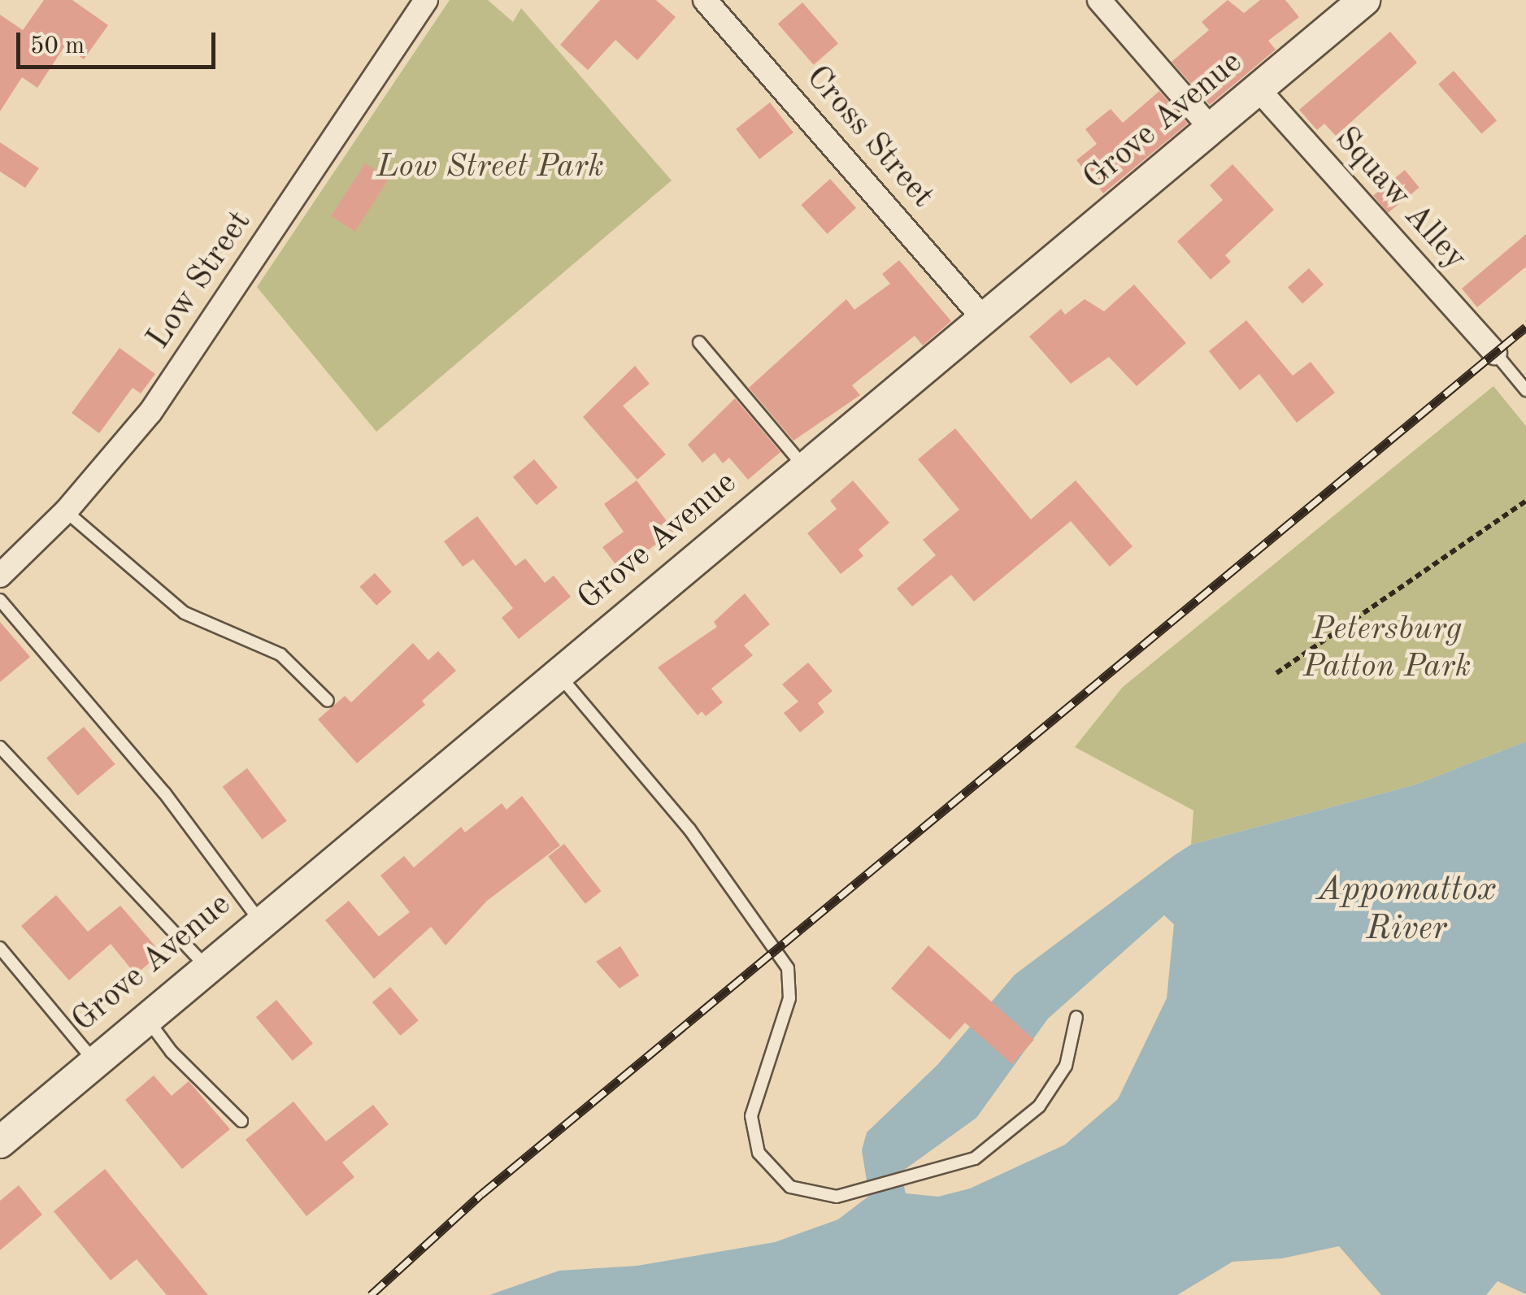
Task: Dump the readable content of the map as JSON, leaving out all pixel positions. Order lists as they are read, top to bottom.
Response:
{
  "streets": {
    "main road": ["Grove Avenue"],
    "street": ["Cross Street", "Squaw Alley", "Low Street"]
  },
  "crossings": [
    ["Grove Avenue", "Cross Street"],
    ["Grove Avenue", "Squaw Alley"]
  ],
  "water": ["Appomattox River"],
  "parks": ["Low Street Park", "Petersburg Patton Park"],
  "scale_bar": "50 m"
}
